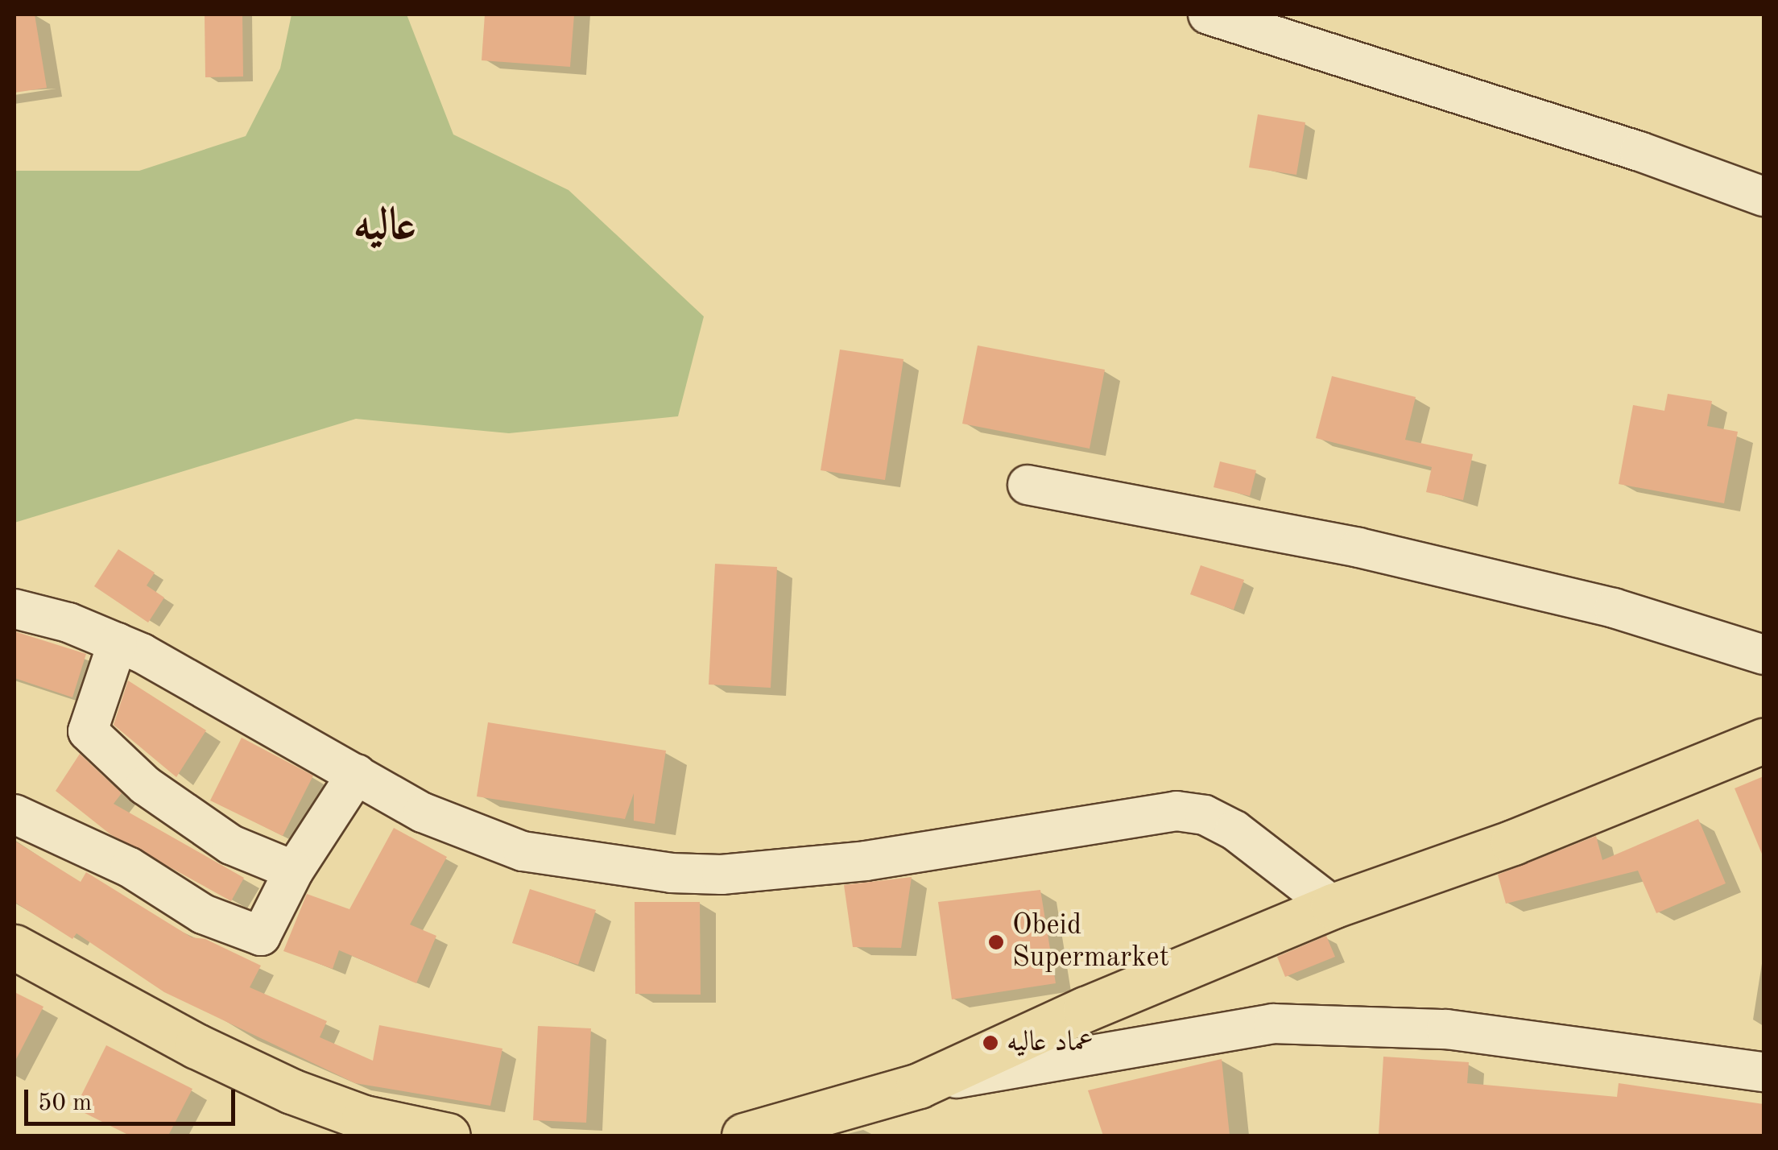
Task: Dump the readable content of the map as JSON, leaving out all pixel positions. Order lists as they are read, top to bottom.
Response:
{
  "districts": ["عاليه"],
  "places": ["Obeid Supermarket", "عماد عاليه"],
  "scale_bar": "50 m"
}
